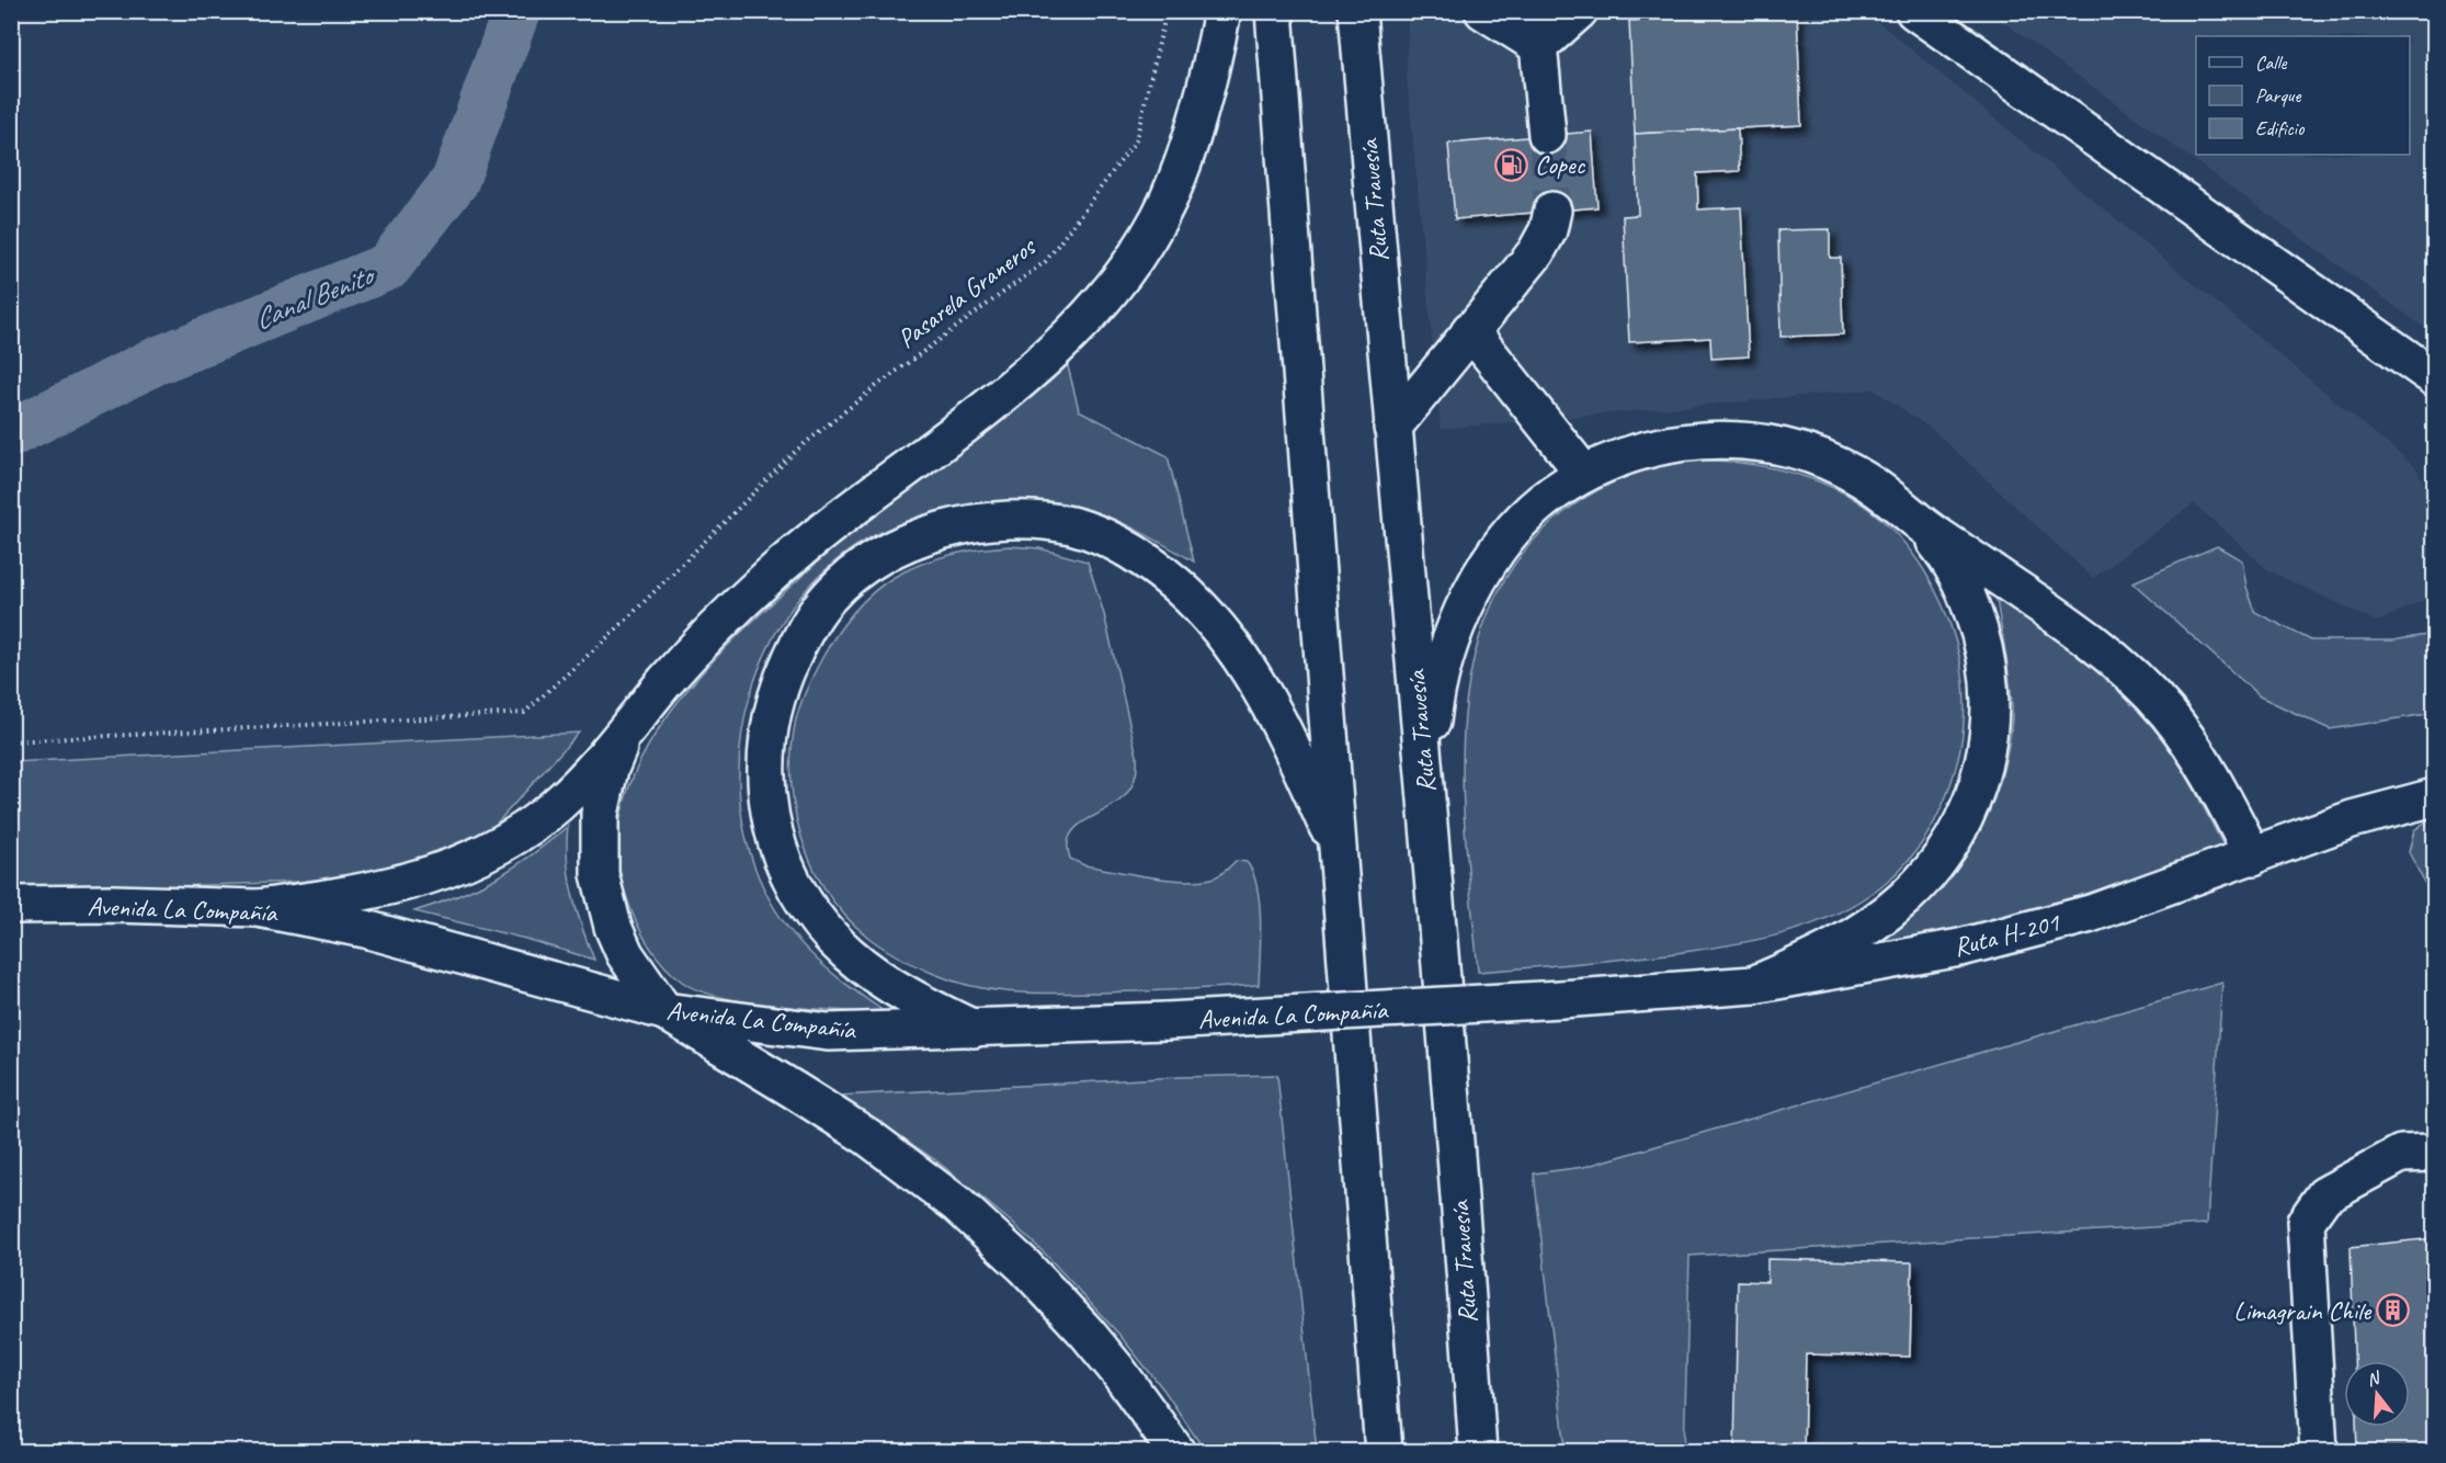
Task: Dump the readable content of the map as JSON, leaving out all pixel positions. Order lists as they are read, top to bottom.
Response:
{
  "streets": {
    "main road": ["Ruta Travesía", "Avenida La Compañía", "Ruta H-201"],
    "path": ["Pasarela Graneros"]
  },
  "crossings": [
    ["Avenida La Compañía", "Ruta H-201"]
  ],
  "water": ["Canal Benito"],
  "places": {
    "fuel station": ["Copec"],
    "building": ["Limagrain Chile"]
  },
  "legend": ["Calle", "Parque", "Edificio"],
  "north": "top"
}
